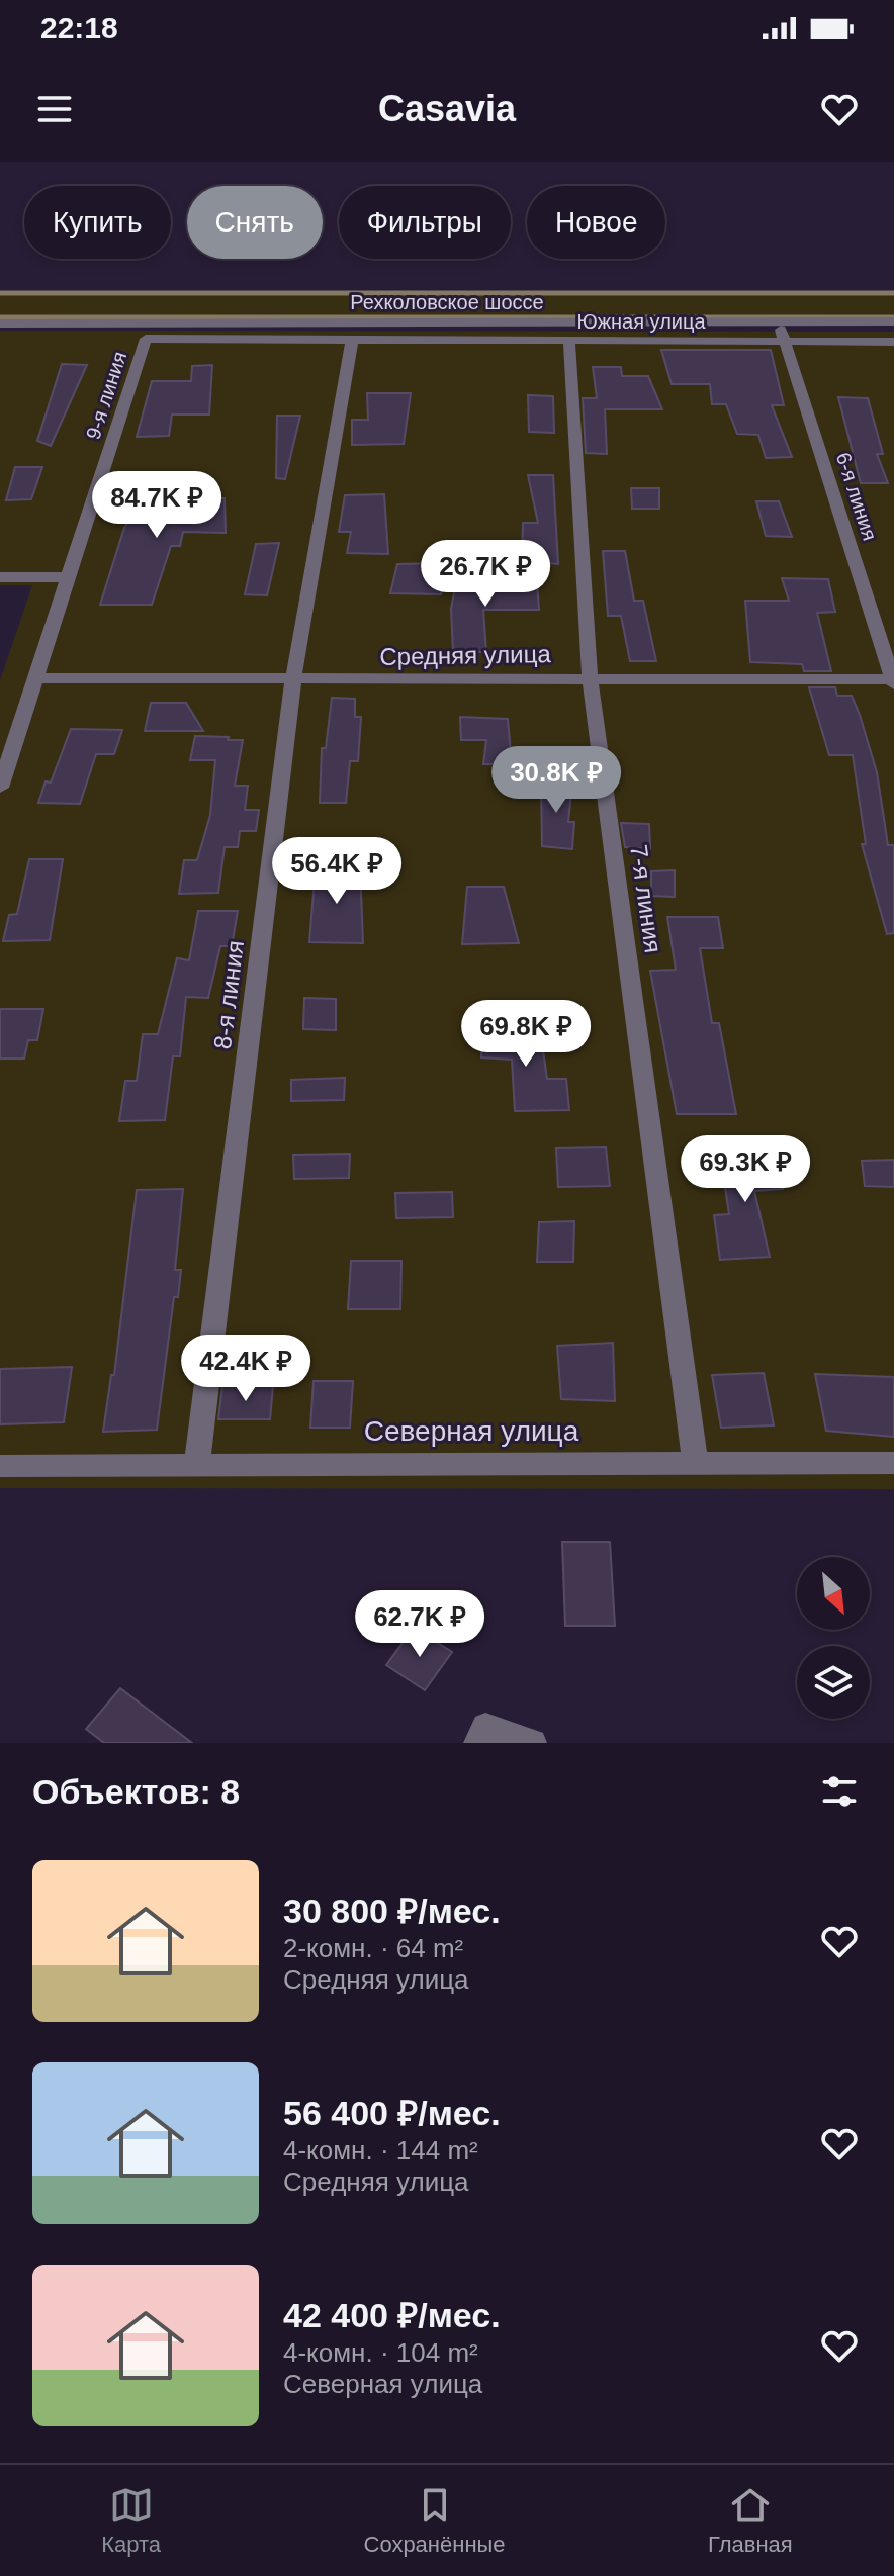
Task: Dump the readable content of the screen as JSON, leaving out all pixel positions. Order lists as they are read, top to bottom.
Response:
{
  "streets": {
    "street": [
      "Рехколовское шоссе",
      "Южная улица",
      "9-я линия",
      "6-я линия",
      "Средняя улица",
      "7-я линия",
      "8-я линия",
      "Северная улица"
    ]
  },
  "crossings": [
    ["Рехколовское шоссе", "6-я линия"],
    ["Южная улица", "9-я линия"],
    ["Южная улица", "6-я линия"],
    ["Южная улица", "7-я линия"],
    ["Южная улица", "8-я линия"],
    ["9-я линия", "Средняя улица"],
    ["6-я линия", "Средняя улица"],
    ["Средняя улица", "7-я линия"],
    ["Средняя улица", "8-я линия"],
    ["7-я линия", "Северная улица"],
    ["8-я линия", "Северная улица"]
  ],
  "north": "bottom right",
  "page": {
    "status": "22:18",
    "header": "Casavia",
    "chip": [
      "Купить",
      "Снять",
      "Фильтры",
      "Новое"
    ],
    "price": [
      "84.7K ₽",
      "26.7K ₽",
      "30.8K ₽",
      "56.4K ₽",
      "69.8K ₽",
      "69.3K ₽",
      "42.4K ₽",
      "62.7K ₽"
    ],
    "heading": "Объектов: 8",
    "list": [
      {
        "name": "30 800 ₽/мес.",
        "note": "2-комн. · 64 m² · Средняя улица"
      },
      {
        "name": "56 400 ₽/мес.",
        "note": "4-комн. · 144 m² · Средняя улица"
      },
      {
        "name": "42 400 ₽/мес.",
        "note": "4-комн. · 104 m² · Северная улица"
      }
    ],
    "tabs": ["Карта", "Сохранённые", "Главная"]
  }
}
